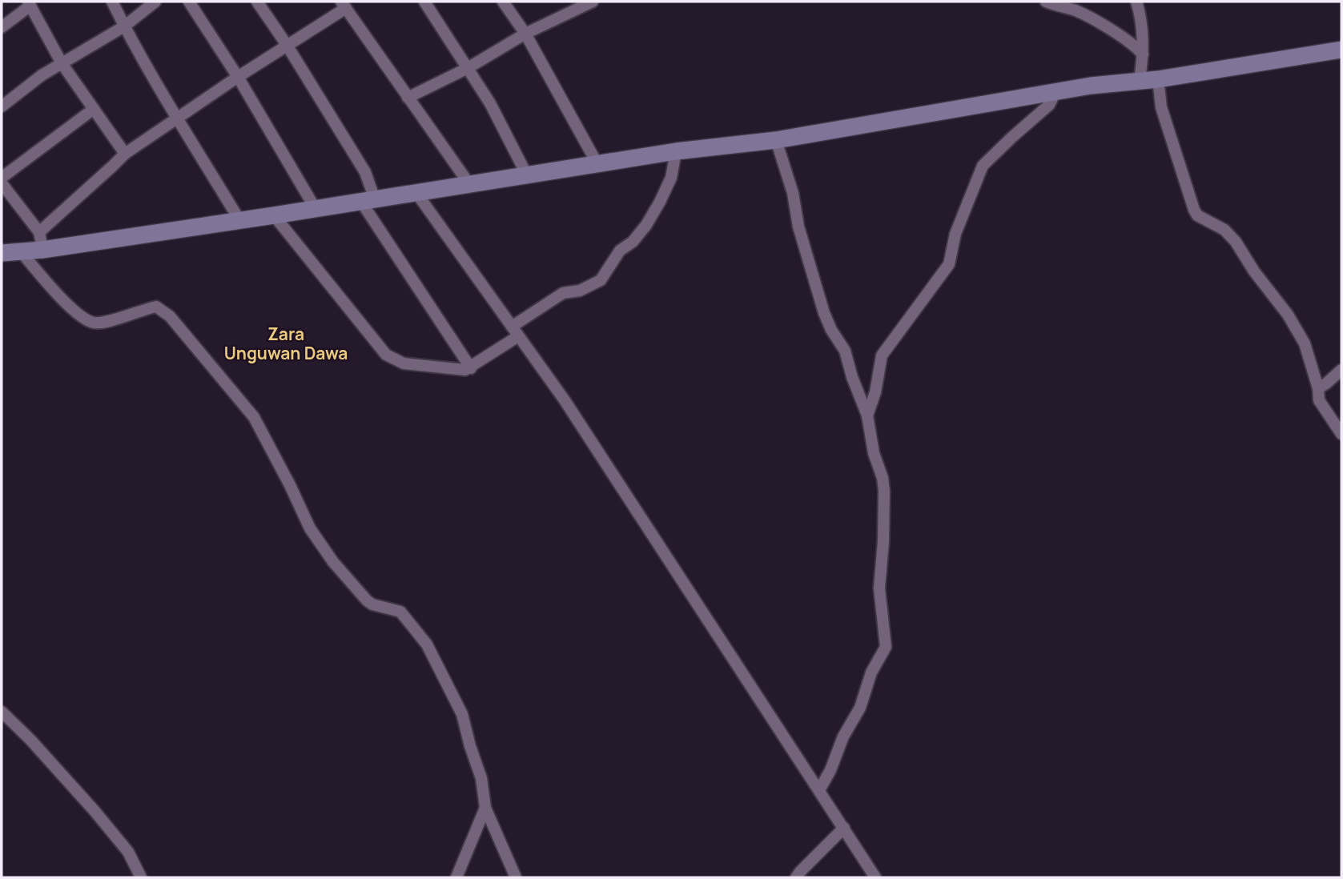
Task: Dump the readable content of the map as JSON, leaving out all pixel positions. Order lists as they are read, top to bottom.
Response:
{
  "districts": ["Zara Unguwan Dawa"]
}
